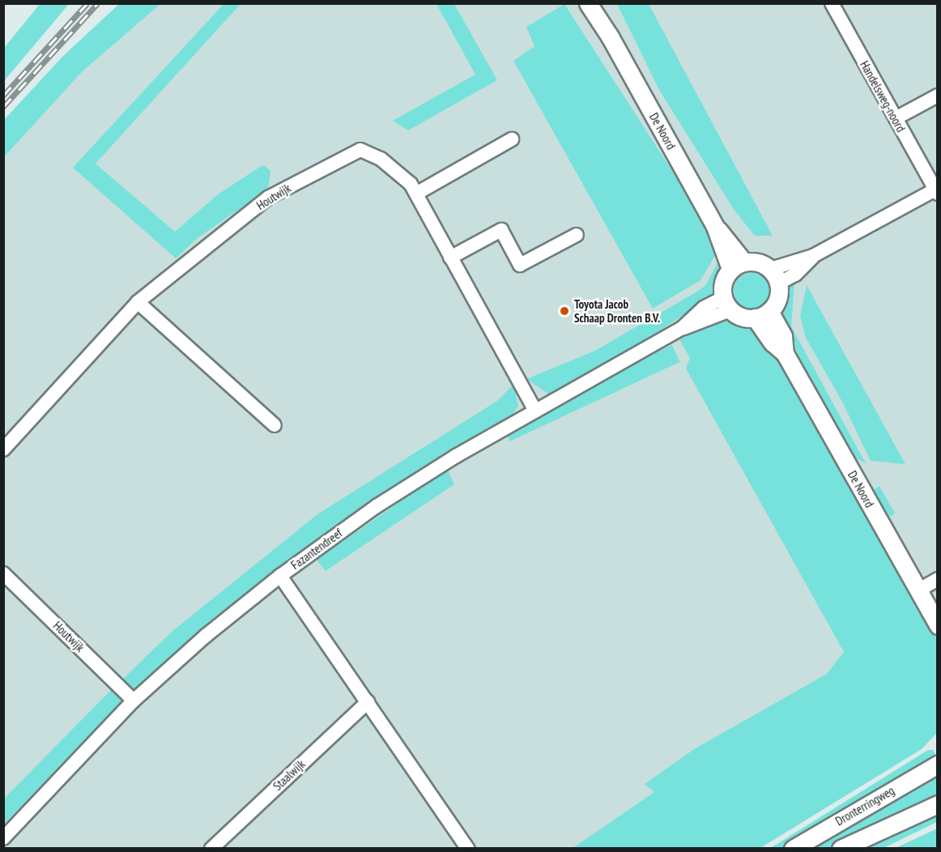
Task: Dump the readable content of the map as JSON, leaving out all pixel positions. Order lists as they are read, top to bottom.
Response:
{
  "streets": {
    "main road": ["De Noord", "Dronterringweg"],
    "street": [
      "Handelsweg-noord",
      "Houtwijk",
      "Fazantendreef",
      "Staalwijk"
    ]
  },
  "crossings": [
    ["Handelsweg-noord", "De Noord"],
    ["Handelsweg-noord", "Fazantendreef"],
    ["De Noord", "Fazantendreef"],
    ["Houtwijk", "Fazantendreef"]
  ],
  "places": ["Toyota Jacob Schaap Dronten B.V."]
}
